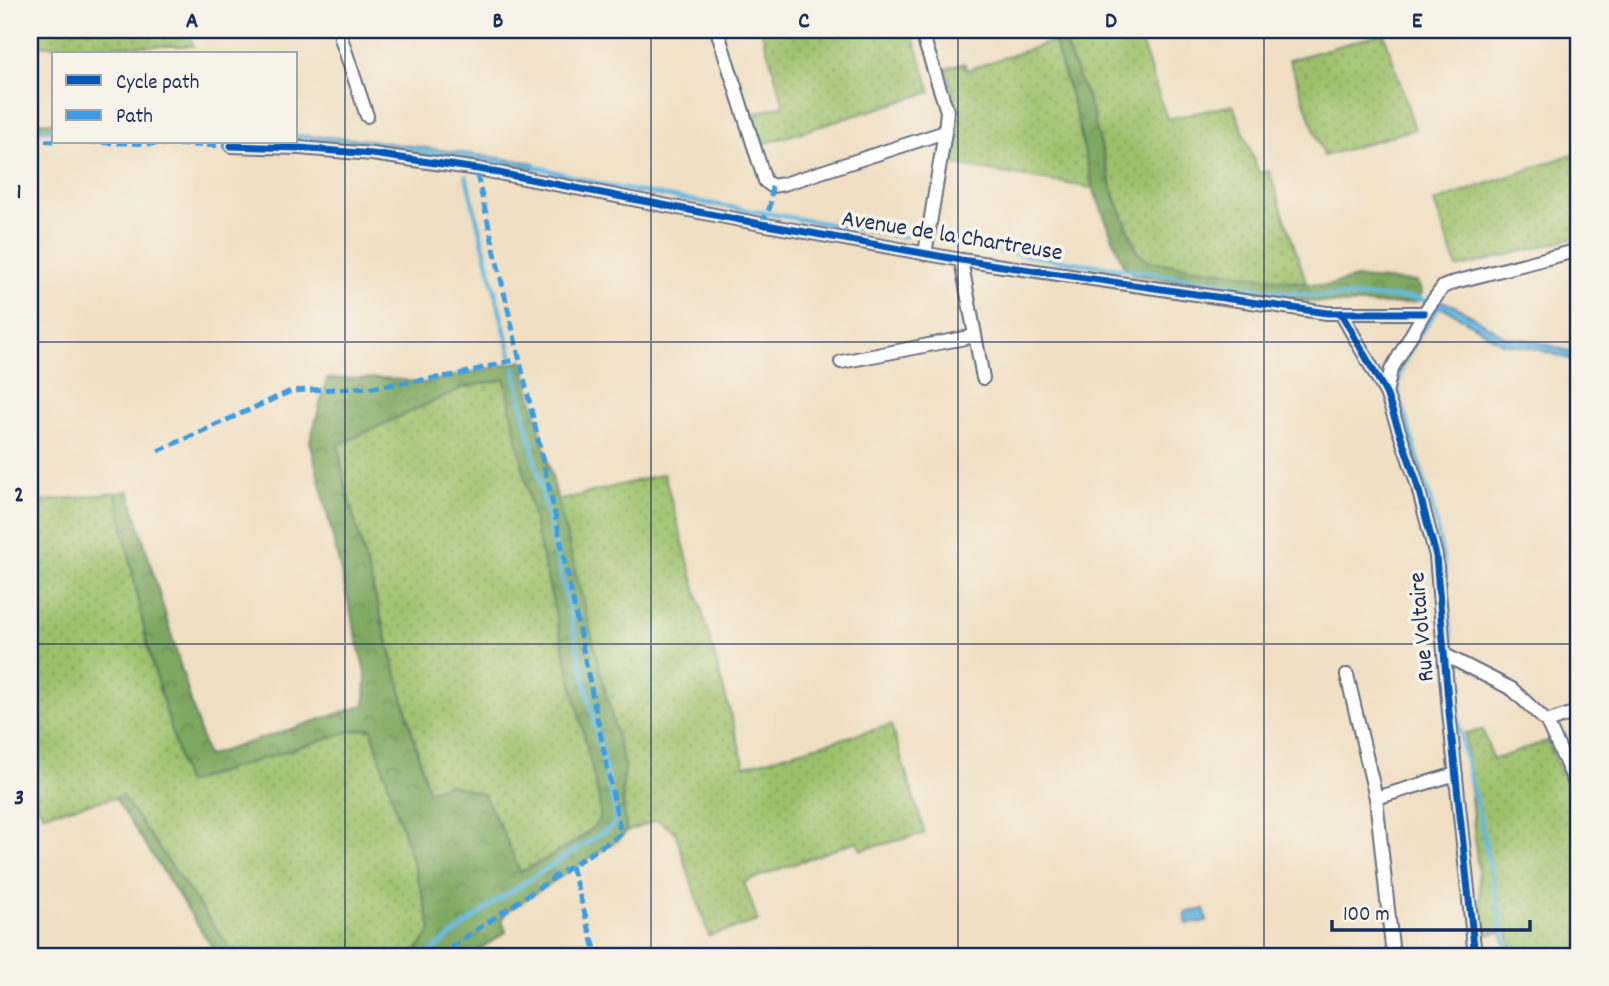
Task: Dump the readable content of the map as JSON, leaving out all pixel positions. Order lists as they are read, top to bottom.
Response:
{
  "streets": {
    "street": ["Avenue de la Chartreuse", "Rue Voltaire"]
  },
  "crossings": [
    ["Avenue de la Chartreuse", "Rue Voltaire"]
  ],
  "legend": ["Cycle path", "Path"],
  "scale_bar": "100 m",
  "grid": {
    "columns": [
      "A",
      "B",
      "C",
      "D",
      "E"
    ],
    "rows": ["1", "2", "3"]
  }
}
